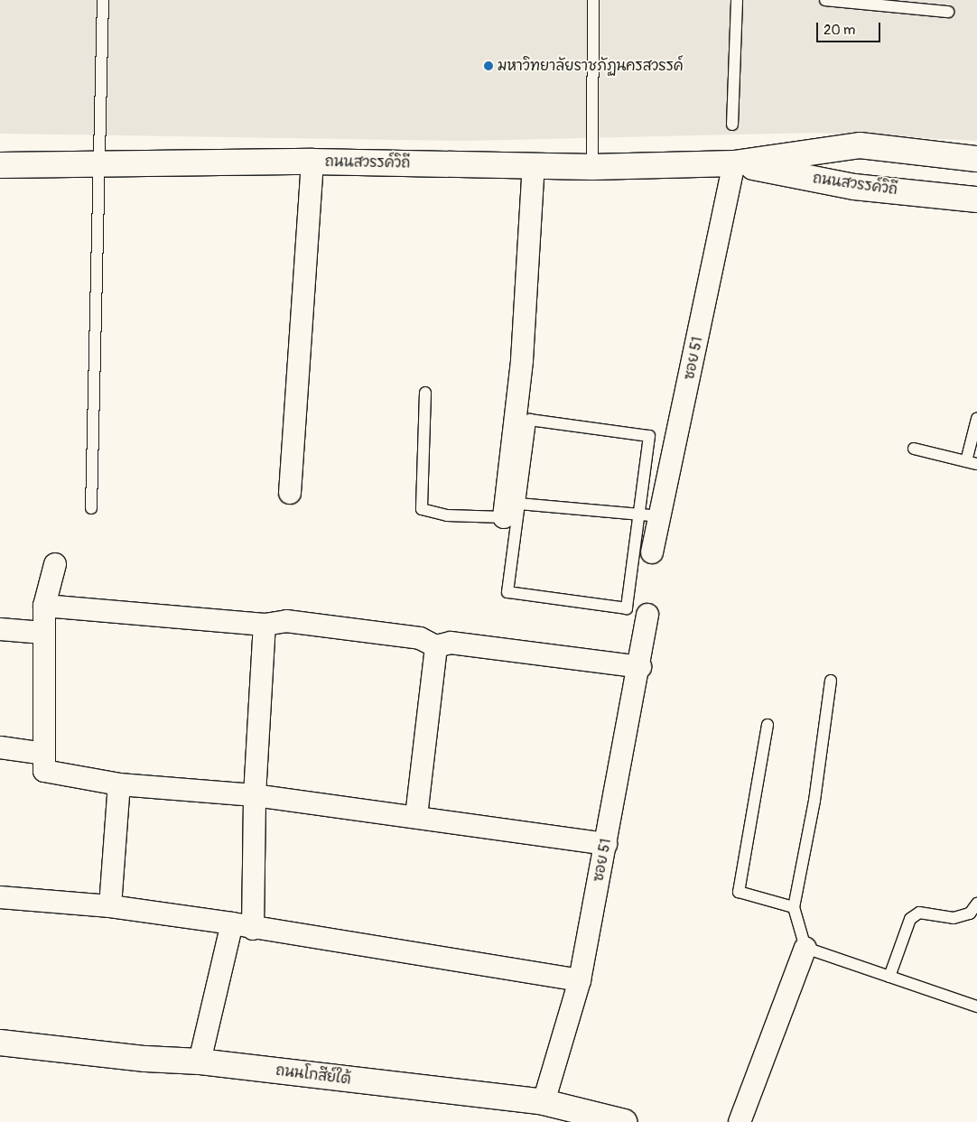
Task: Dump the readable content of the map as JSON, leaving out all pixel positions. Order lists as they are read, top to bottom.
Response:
{
  "streets": {
    "main road": ["ถนนสวรรค์วิถี", "ถนนโกสีย์ใต้"],
    "street": ["ซอย 51"]
  },
  "crossings": [
    ["ถนนสวรรค์วิถี", "ซอย 51"],
    ["ซอย 51", "ถนนโกสีย์ใต้"]
  ],
  "places": ["มหาวิทยาลัยราชภัฏนครสวรรค์"],
  "scale_bar": "20 m"
}
